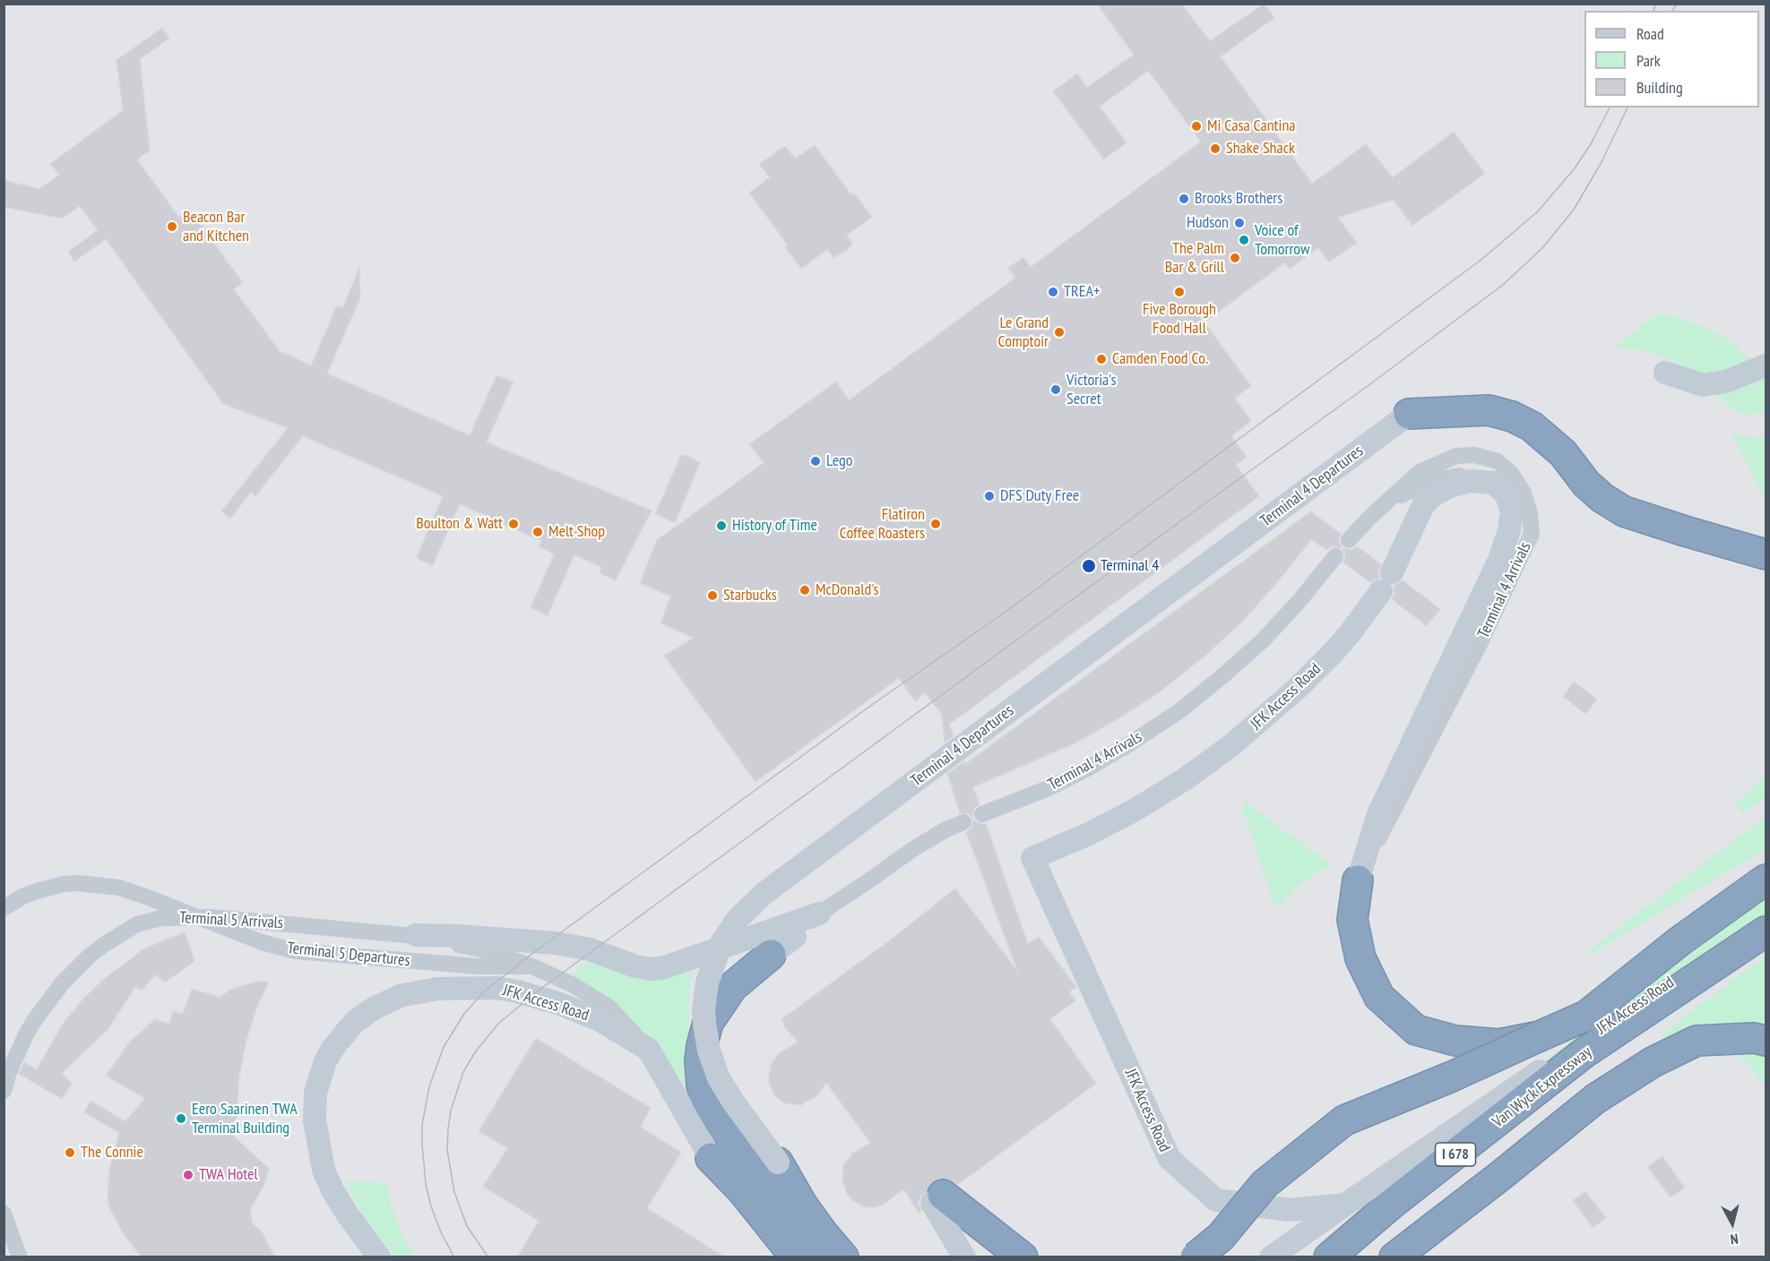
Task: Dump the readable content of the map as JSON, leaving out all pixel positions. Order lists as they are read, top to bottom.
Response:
{
  "streets": {
    "highway": ["Van Wyck Expressway", "I 678"],
    "street": [
      "Terminal 4 Departures",
      "Terminal 4 Arrivals",
      "JFK Access Road",
      "Terminal 5 Arrivals",
      "Terminal 5 Departures"
    ]
  },
  "crossings": [
    ["JFK Access Road", "Terminal 5 Departures"],
    ["Terminal 5 Arrivals", "Terminal 5 Departures"]
  ],
  "places": [
    "Mi Casa Cantina",
    "Shake Shack",
    "Brooks Brothers",
    "Hudson",
    "Beacon Bar and Kitchen",
    "Voice of Tomorrow",
    "The Palm Bar & Grill",
    "TREA+",
    "Five Borough Food Hall",
    "Le Grand Comptoir",
    "Camden Food Co.",
    "Victoria's Secret",
    "Lego",
    "DFS Duty Free",
    "Boulton & Watt",
    "Flatiron Coffee Roasters",
    "History of Time",
    "Melt Shop",
    "Terminal 4",
    "McDonald's",
    "Starbucks",
    "Eero Saarinen TWA Terminal Building",
    "The Connie",
    "TWA Hotel"
  ],
  "legend": ["Road", "Park", "Building"],
  "north": "bottom"
}
